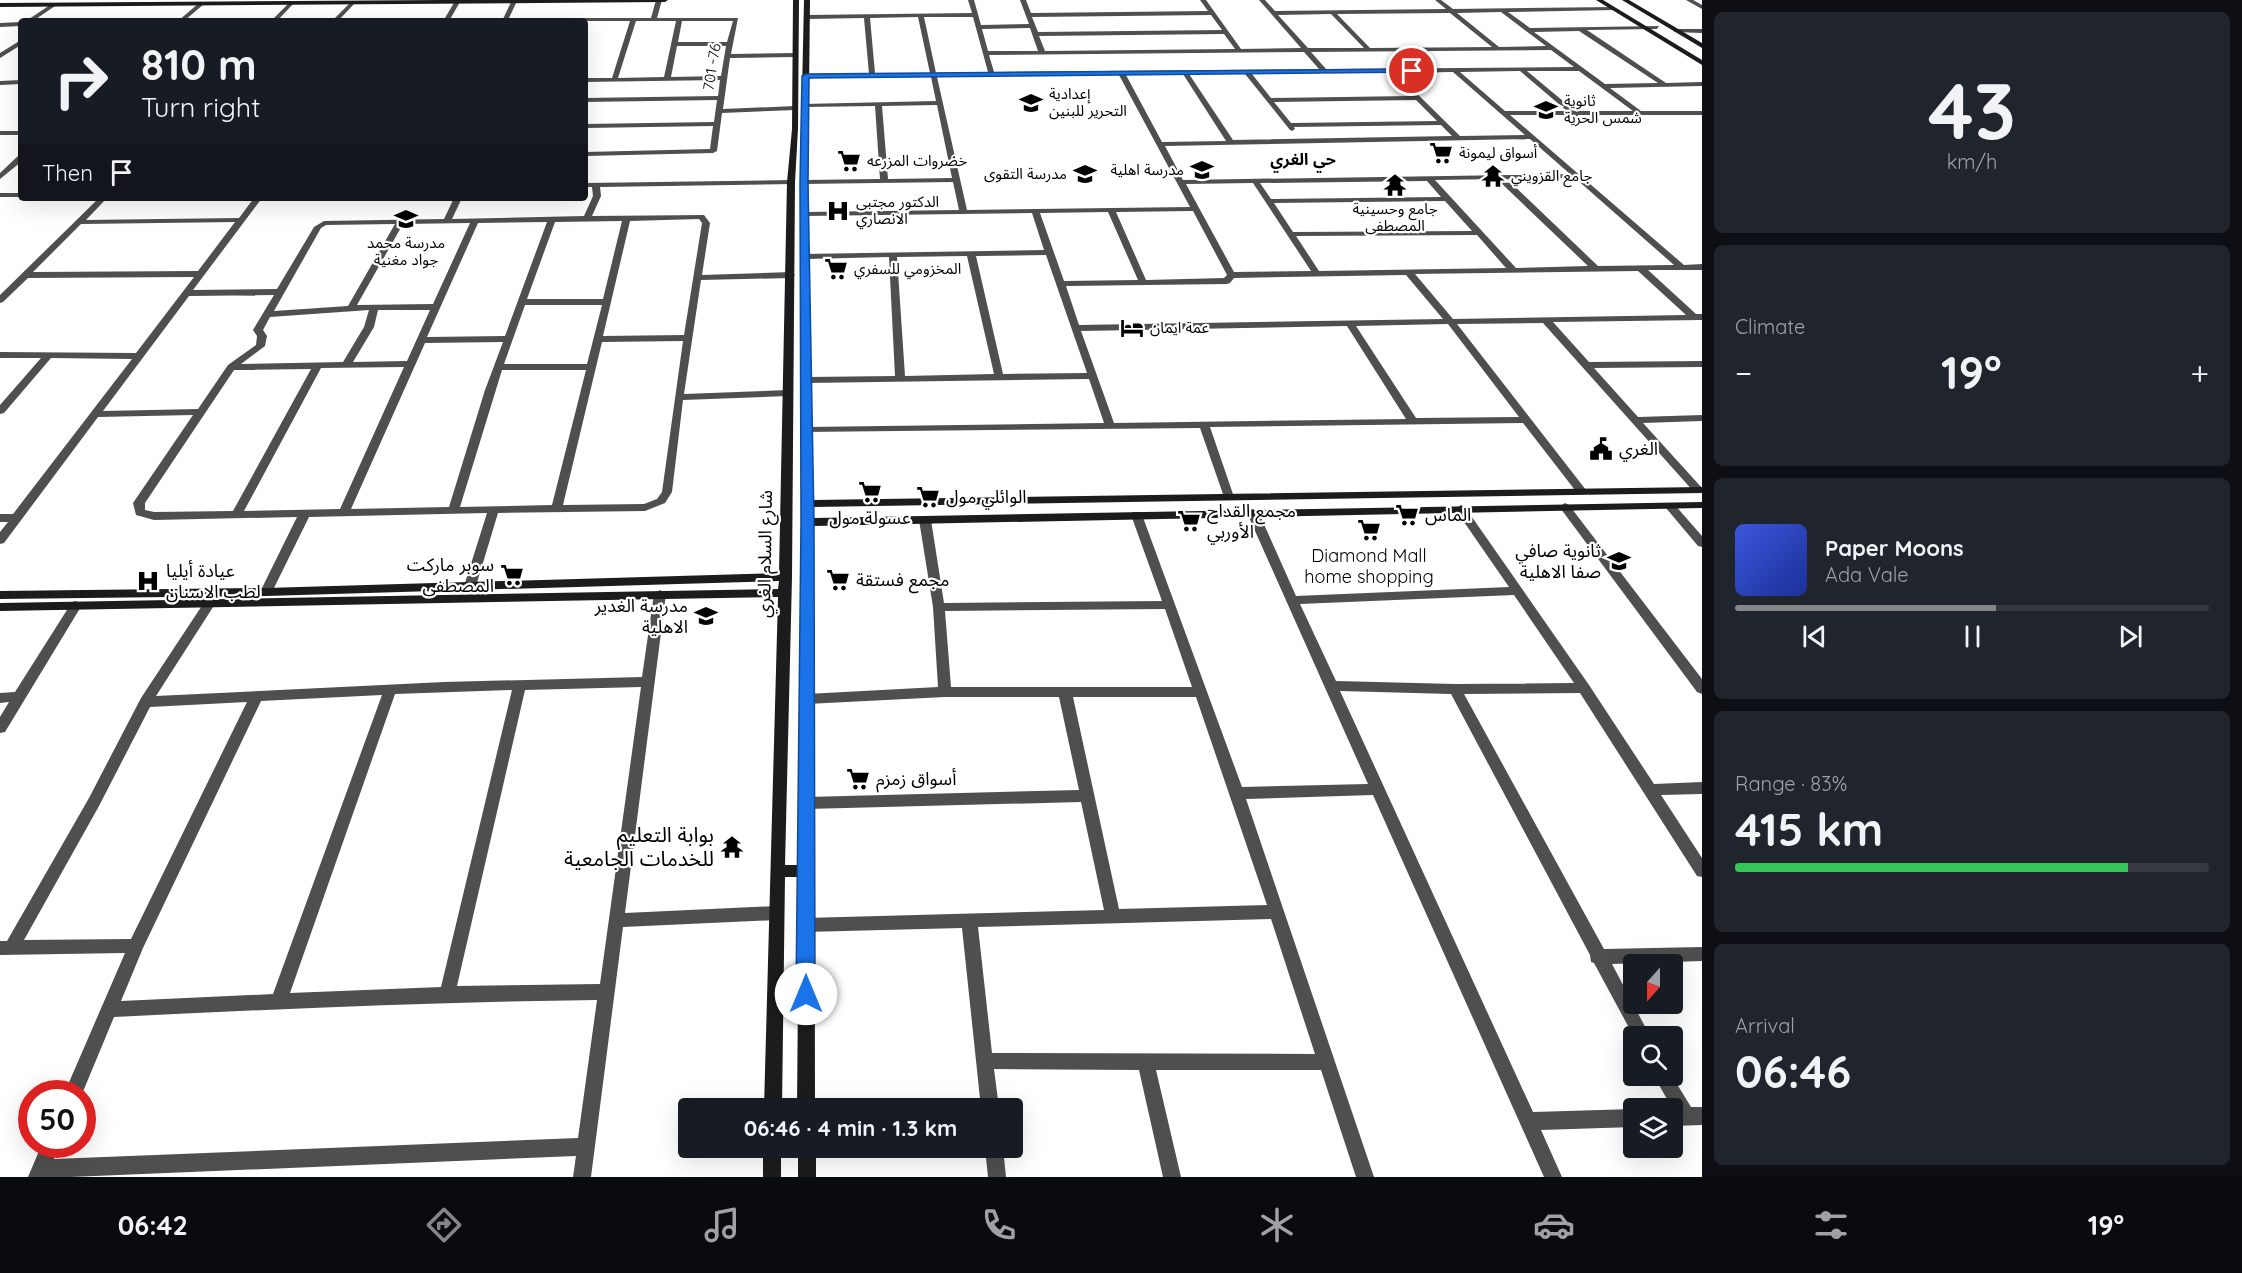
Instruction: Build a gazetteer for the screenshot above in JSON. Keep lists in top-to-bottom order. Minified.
{"streets":{"street":["701 -76","شارع السلام الغري"]},"districts":["حي الغري"],"places":{"school or university":["إعدادية التحرير للبنين","ثانوية شمس الحرية","مدرسة اهلية","مدرسة التقوى","مدرسة محمد جواد مغنية","ثانوية صافي صفا الاهلية","مدرسة الغدير الاهلية"],"supermarket":["أسواق ليمونة","خضروات المزرعه","المخزومي للسفري","عسولة مول","الوائلي مول","الماس","مجمع القداح الأوربي","Diamond Mall home shopping","سوبر ماركت المصطفى","مجمع فستقة","أسواق زمزم"],"temple":["جامع القزويني","جامع وحسينية المصطفى","بوابة التعليم للخدمات الجامعية"],"hospital":["الدكتور مجتبى الانصاري","عيادة أيليا لطب الاسنان"],"hotel":["عمة ايمان"],"public building":["الغري"]},"north":"bottom","page":{"tile":[["43","km/h"],"Climate",["Range · 83%","415 km"],["Arrival","06:46"]],"turn":["810 m","Turn right"],"then":"Then","heat":["−","19°","+"],"song":["Paper Moons","Ada Vale"],"limit":"50","trip":"06:46 · 4 min · 1.3 km","tabs":["06:42","19°"]}}
